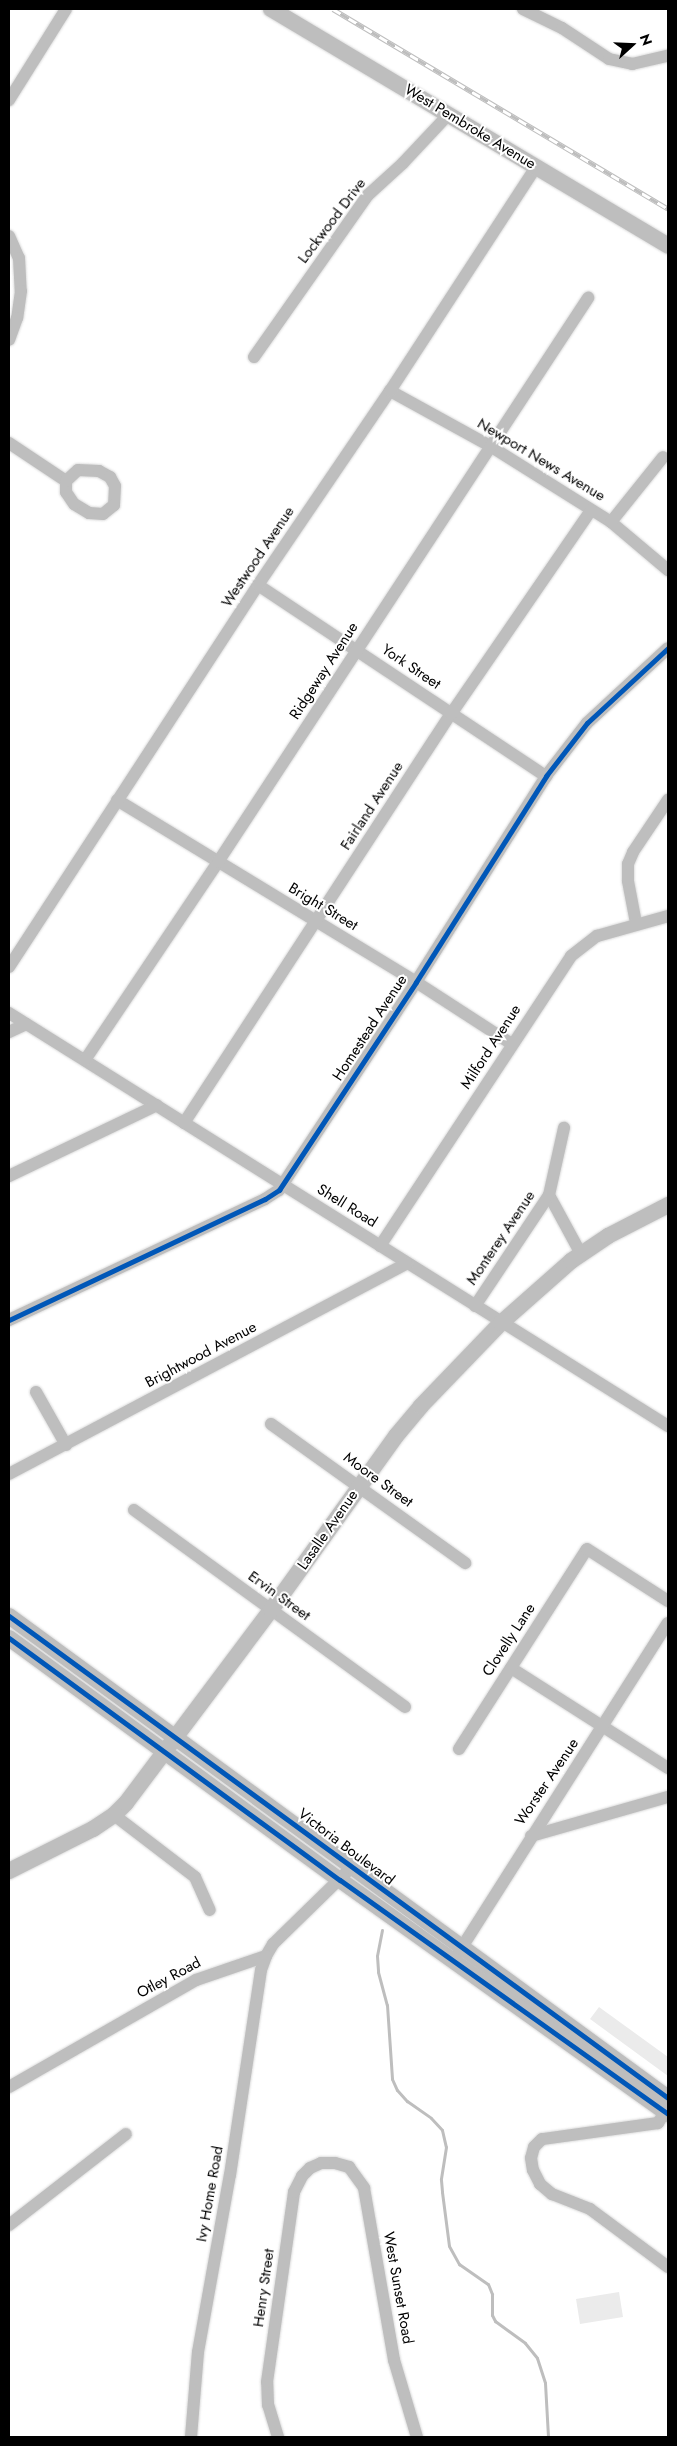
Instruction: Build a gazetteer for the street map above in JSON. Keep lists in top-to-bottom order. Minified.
{"streets":{"main road":["West Pembroke Avenue","Lasalle Avenue","Victoria Boulevard"],"street":["Lockwood Drive","Newport News Avenue","Westwood Avenue","York Street","Ridgeway Avenue","Fairland Avenue","Bright Street","Homestead Avenue","Milford Avenue","Shell Road","Monterey Avenue","Brightwood Avenue","Moore Street","Ervin Street","Clovelly Lane","Worster Avenue","Otley Road","Ivy Home Road","Henry Street","West Sunset Road"]},"crossings":[["West Pembroke Avenue","Lockwood Drive"],["West Pembroke Avenue","Westwood Avenue"],["Newport News Avenue","Westwood Avenue"],["Newport News Avenue","Ridgeway Avenue"],["Newport News Avenue","Fairland Avenue"],["Westwood Avenue","York Street"],["Westwood Avenue","Bright Street"],["York Street","Ridgeway Avenue"],["York Street","Fairland Avenue"],["York Street","Homestead Avenue"],["Ridgeway Avenue","Bright Street"],["Ridgeway Avenue","Shell Road"],["Fairland Avenue","Bright Street"],["Fairland Avenue","Shell Road"],["Bright Street","Homestead Avenue"],["Bright Street","Milford Avenue"],["Homestead Avenue","Shell Road"],["Milford Avenue","Shell Road"],["Shell Road","Monterey Avenue"],["Shell Road","Brightwood Avenue"],["Shell Road","Lasalle Avenue"],["Moore Street","Lasalle Avenue"],["Lasalle Avenue","Ervin Street"],["Lasalle Avenue","Victoria Boulevard"],["Worster Avenue","Victoria Boulevard"],["Otley Road","Ivy Home Road"],["Henry Street","West Sunset Road"]],"north":"right"}
